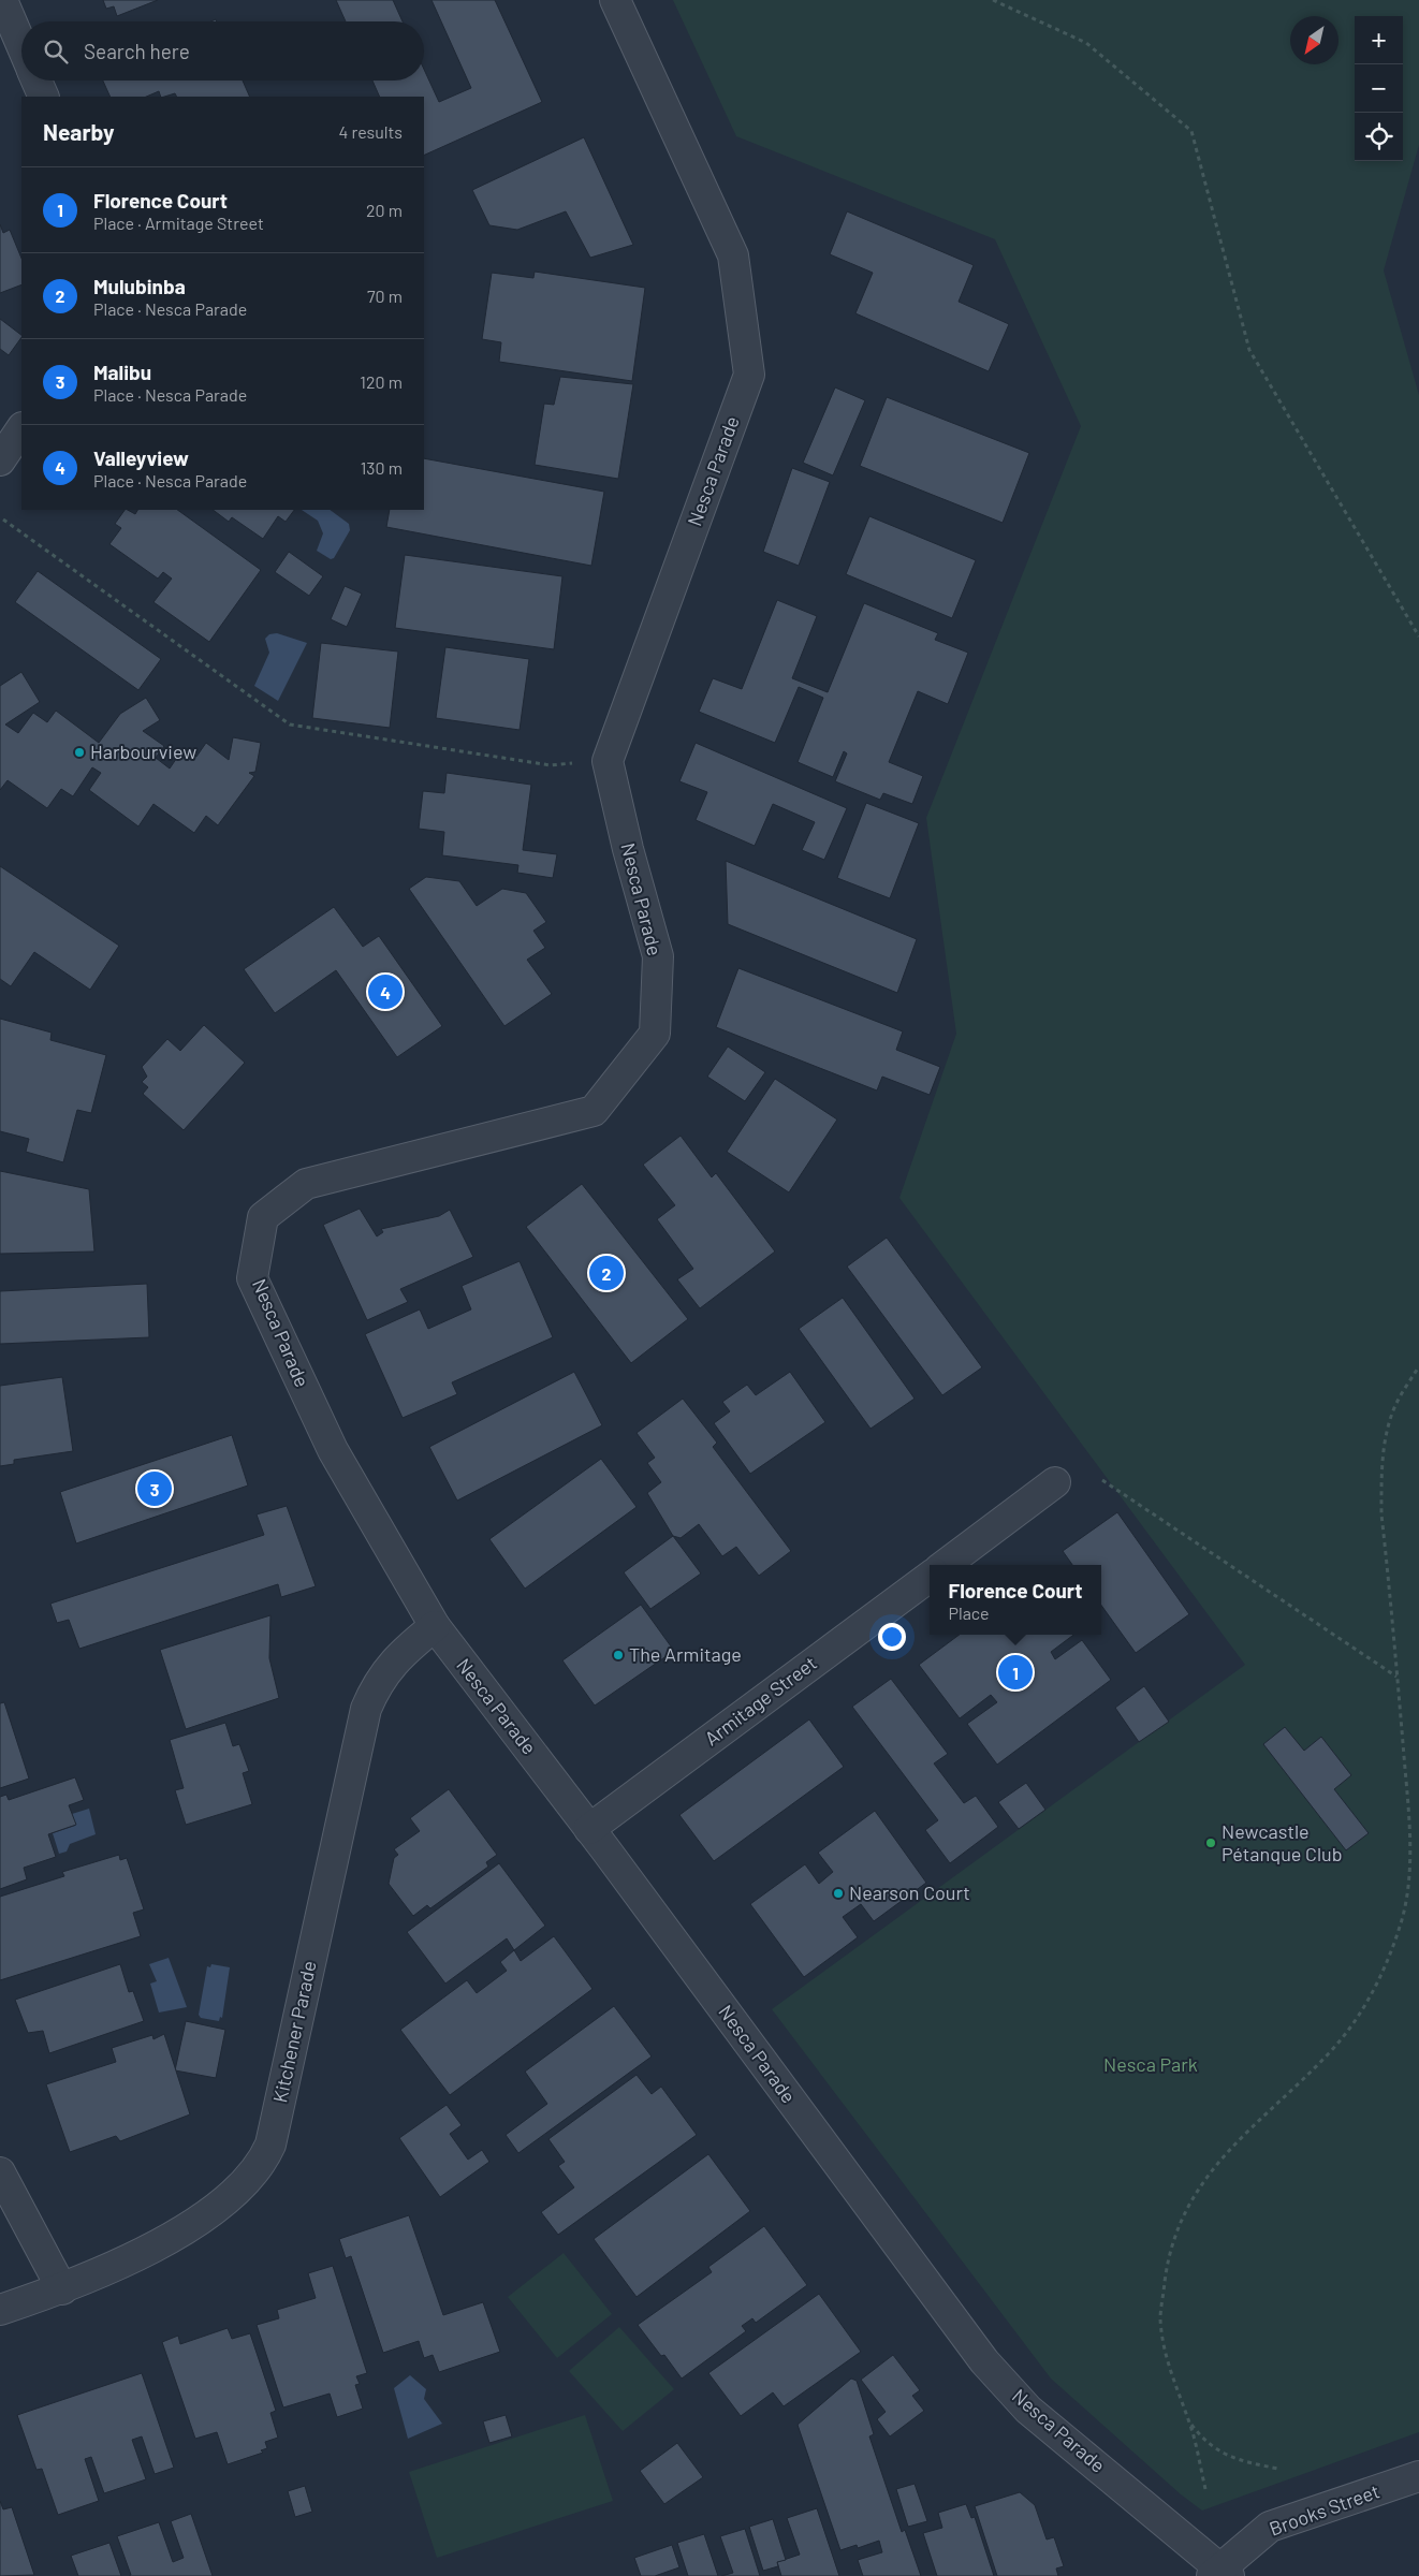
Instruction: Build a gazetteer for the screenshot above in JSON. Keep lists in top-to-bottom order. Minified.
{"streets":{"street":["Nesca Parade","Armitage Street","Kitchener Parade","Brooks Street"]},"crossings":[["Nesca Parade","Armitage Street"],["Nesca Parade","Kitchener Parade"],["Nesca Parade","Brooks Street"]],"parks":["Nesca Park"],"places":["Harbourview","The Armitage","Newcastle Pétanque Club","Nearson Court"],"north":"bottom left","page":{"map_buttons":["+","−"],"search":"Search here","heading":["Nearby","4 results"],"list":[{"mark":"1","name":"Florence Court","note":"Place · Armitage Street","value":"20 m"},{"mark":"2","name":"Mulubinba","note":"Place · Nesca Parade","value":"70 m"},{"mark":"3","name":"Malibu","note":"Place · Nesca Parade","value":"120 m"},{"mark":"4","name":"Valleyview","note":"Place · Nesca Parade","value":"130 m"}],"pins":["4","2","3","1"],"popup":["Florence Court","Place"]}}
